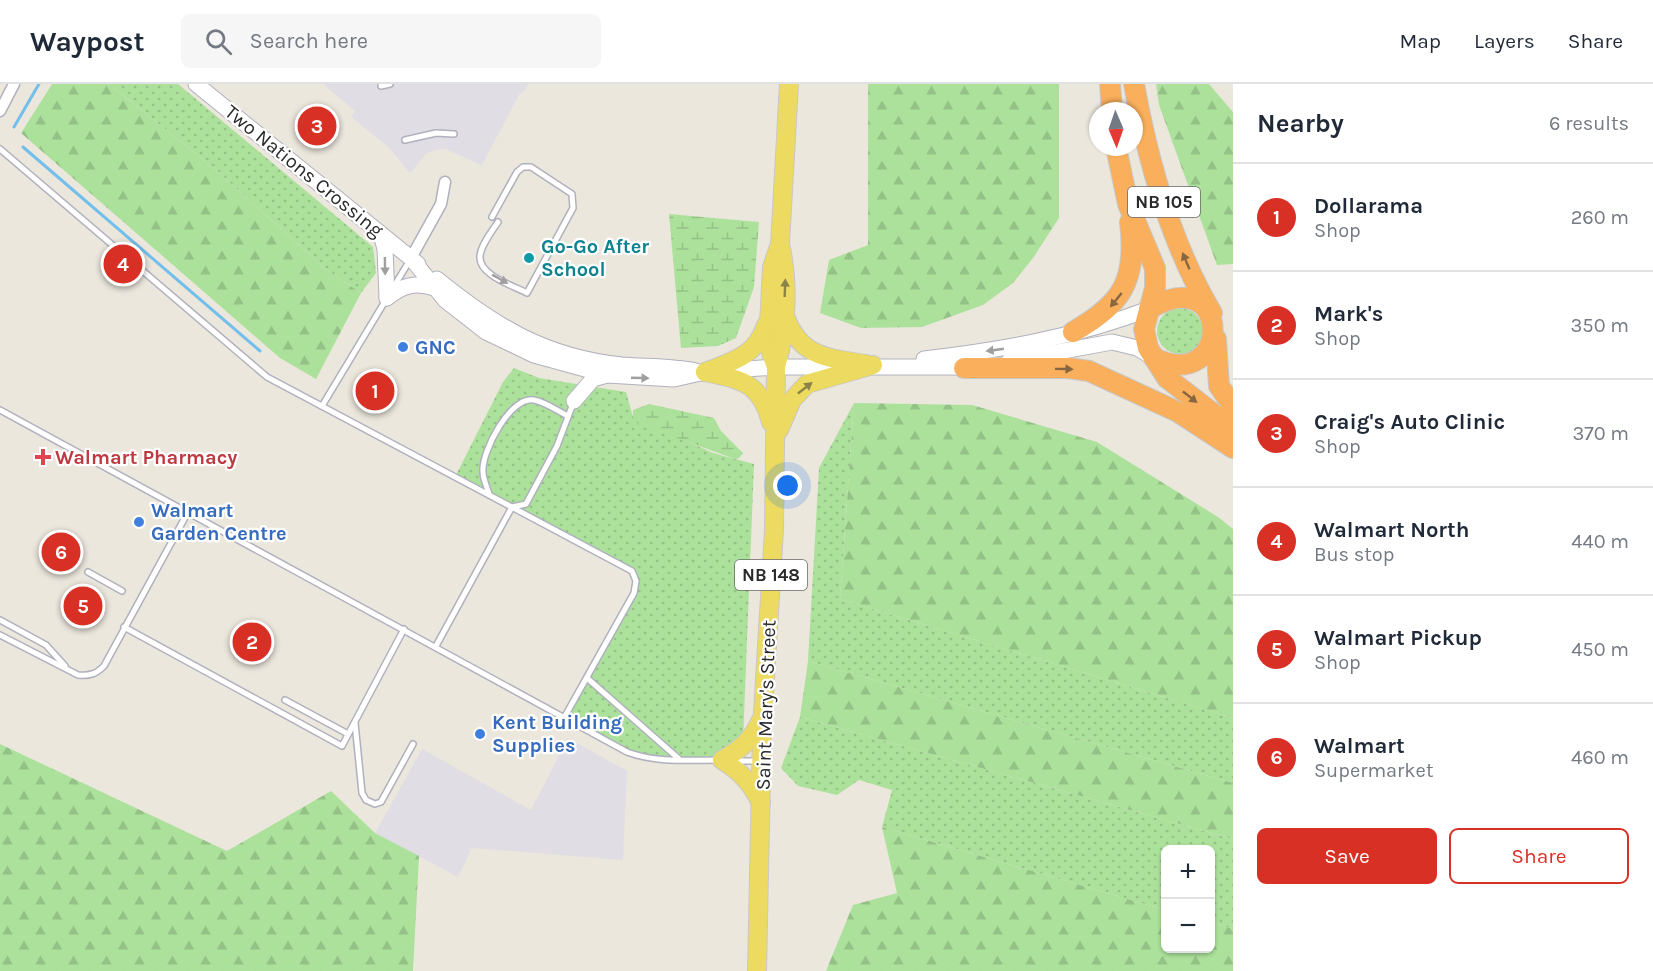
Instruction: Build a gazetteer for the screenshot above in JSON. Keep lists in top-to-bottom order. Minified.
{"streets":{"highway":["NB 105"],"main road":["Two Nations Crossing","NB 148","Saint Mary's Street"]},"crossings":[["Two Nations Crossing","NB 105"],["Two Nations Crossing","Saint Mary's Street"]],"places":{"other":["Go-Go After School","GNC","Walmart Garden Centre","Kent Building Supplies"],"health":["Walmart Pharmacy"]},"north":"bottom","page":{"header":"Waypost","search":"Search here","nav":["Map","Layers","Share"],"heading":["Nearby","6 results"],"pins":["3","4","1","6","5","2"],"list":[{"mark":"1","name":"Dollarama","note":"Shop","value":"260 m"},{"mark":"2","name":"Mark's","note":"Shop","value":"350 m"},{"mark":"3","name":"Craig's Auto Clinic","note":"Shop","value":"370 m"},{"mark":"4","name":"Walmart North","note":"Bus stop","value":"440 m"},{"mark":"5","name":"Walmart Pickup","note":"Shop","value":"450 m"},{"mark":"6","name":"Walmart","note":"Supermarket","value":"460 m"}],"buttons":["Save","Share"],"map_buttons":["+","−"]}}
